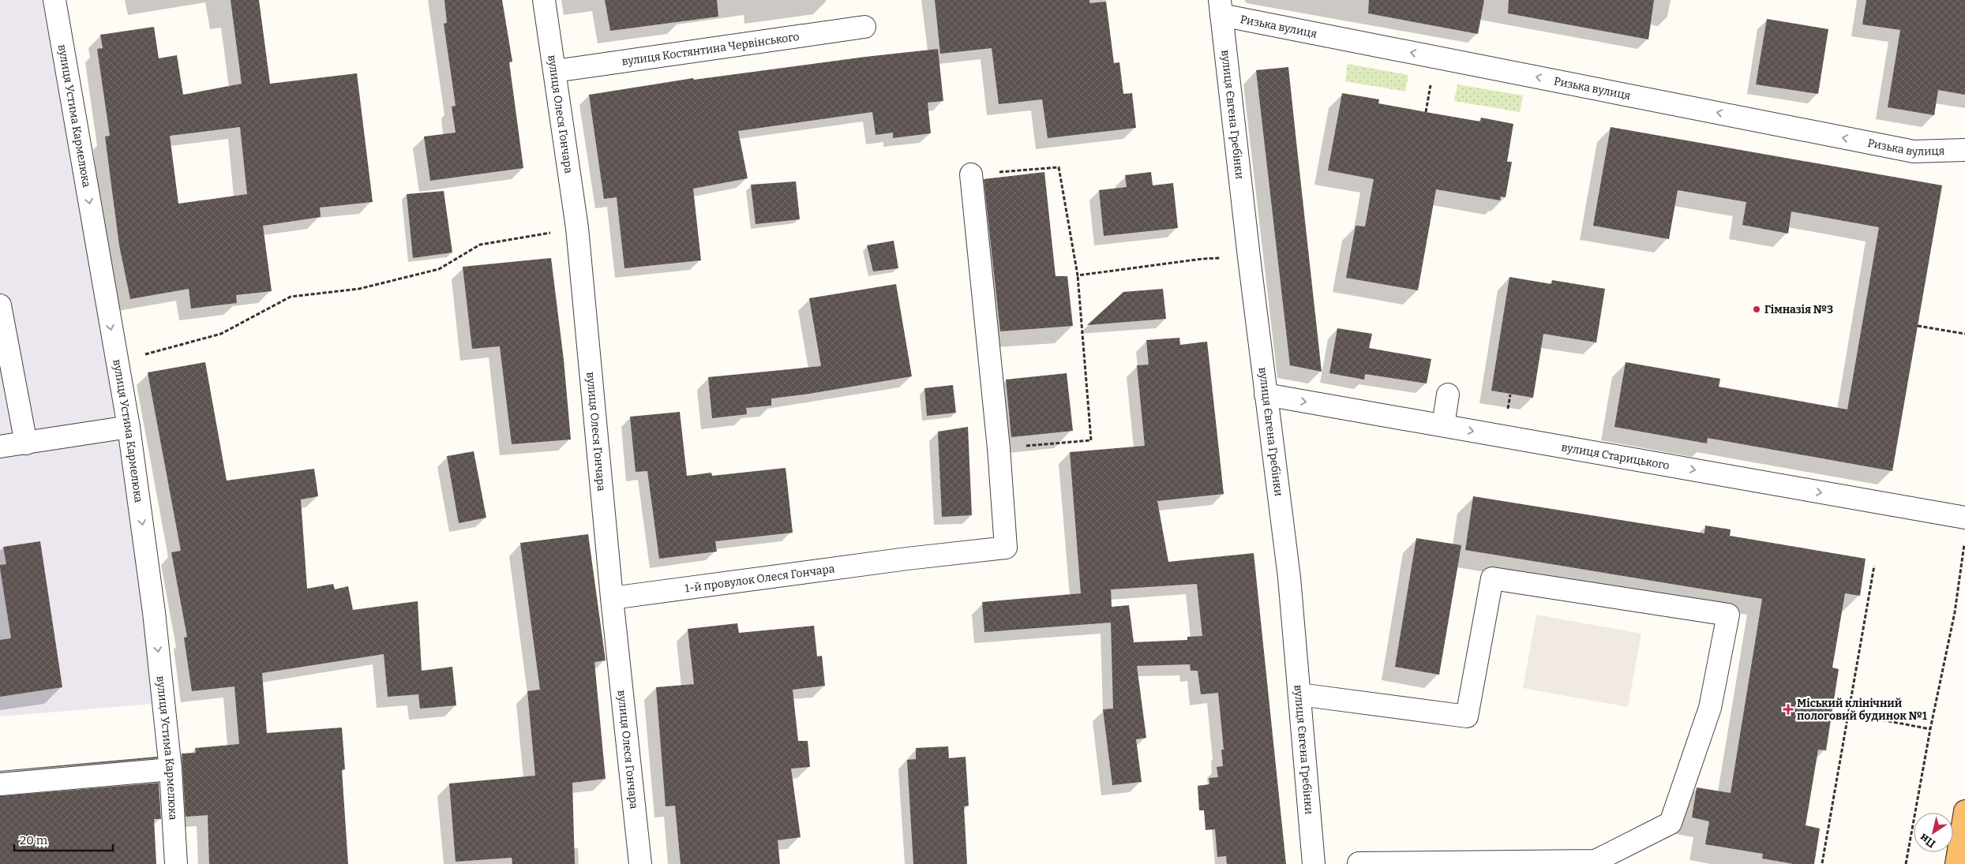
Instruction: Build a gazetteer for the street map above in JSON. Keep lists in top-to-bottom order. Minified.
{"streets":{"street":["Ризька вулиця","вулиця Костянтина Червінського","вулиця Олеся Гончара","вулиця Євгена Гребінки","вулиця Устима Кармелюка","вулиця Старицького","1-й провулок Олеся Гончара"]},"crossings":[["Ризька вулиця","вулиця Євгена Гребінки"],["вулиця Костянтина Червінського","вулиця Олеся Гончара"],["вулиця Олеся Гончара","1-й провулок Олеся Гончара"],["вулиця Євгена Гребінки","вулиця Старицького"]],"one_way":["Ризька вулиця","вулиця Устима Кармелюка","вулиця Старицького"],"places":{"other":["Гімназія №3"],"health":["Міський клінічний пологовий будинок №1"]},"scale_bar":"20 m","north":"bottom left"}
